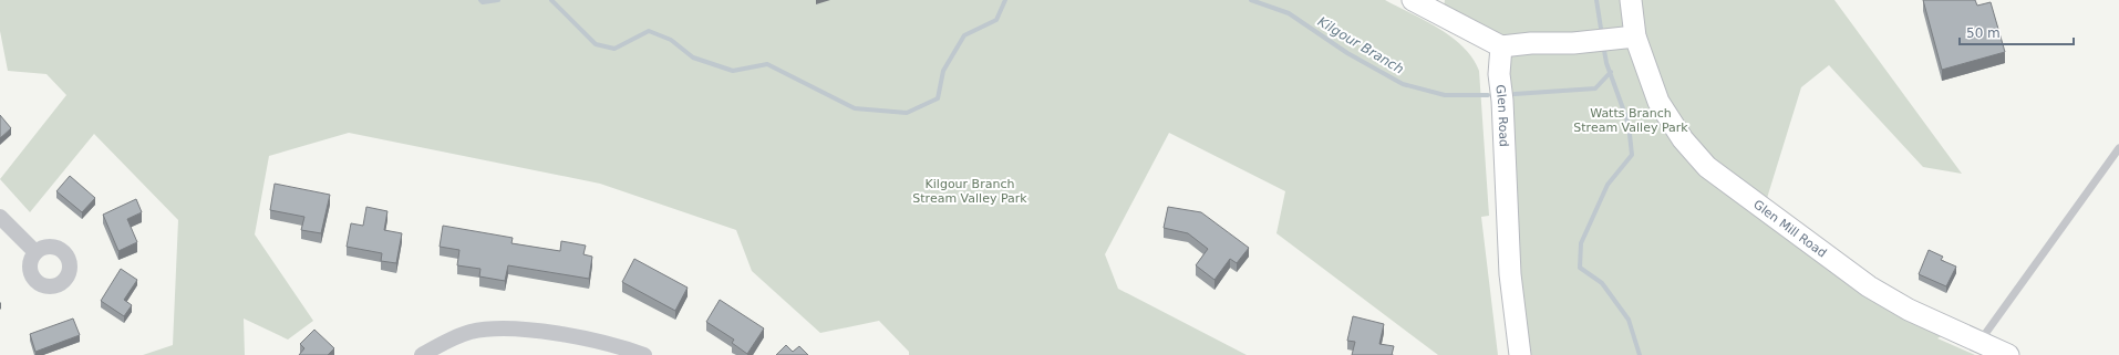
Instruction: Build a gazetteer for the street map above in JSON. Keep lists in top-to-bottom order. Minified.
{"streets":{"main road":["Glen Road","Glen Mill Road"]},"water":["Kilgour Branch"],"parks":["Watts Branch Stream Valley Park","Kilgour Branch Stream Valley Park"],"scale_bar":"50 m"}
